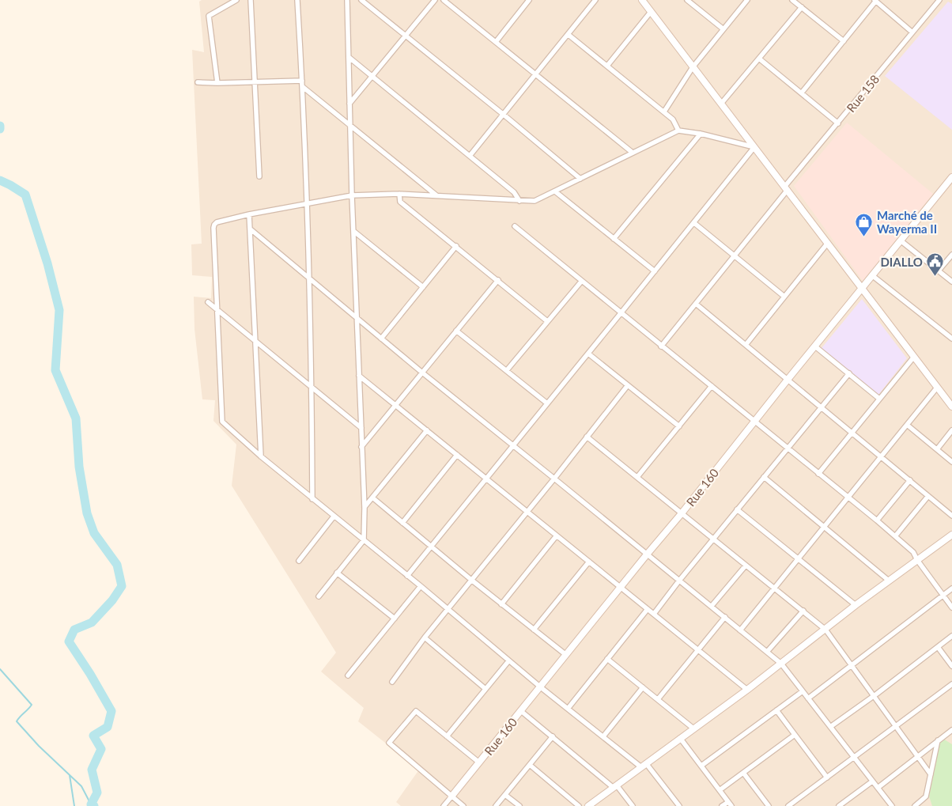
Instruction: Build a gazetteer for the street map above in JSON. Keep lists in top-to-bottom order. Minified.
{"streets":{"street":["Rue 158","Rue 160"]},"places":{"shop":["Marché de Wayerma II"],"public building":["DIALLO"]}}
